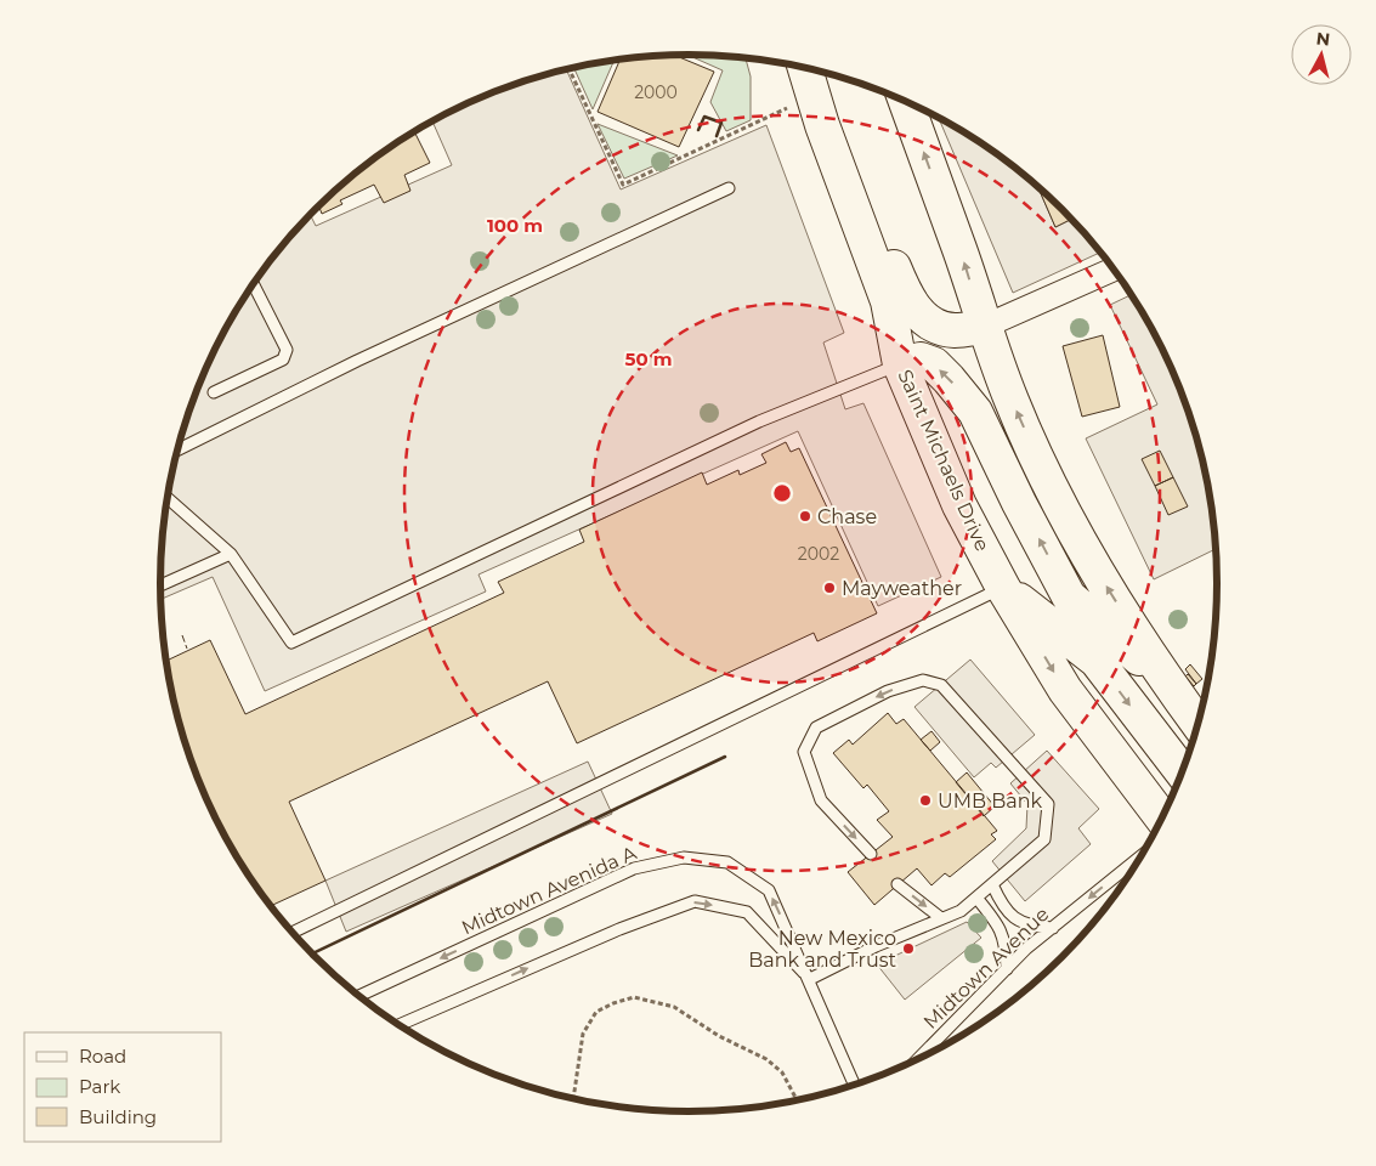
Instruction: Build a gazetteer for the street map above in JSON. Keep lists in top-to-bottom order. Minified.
{"streets":{"main road":["Saint Michaels Drive"],"lane":["Midtown Avenida A","Midtown Avenue"]},"one_way":["Midtown Avenue"],"places":["Chase","Mayweather","UMB Bank","New Mexico Bank and Trust"],"house_numbers":["2000","2002"],"legend":["Road","Park","Building"],"north":"top","rings":["100 m","50 m"]}
